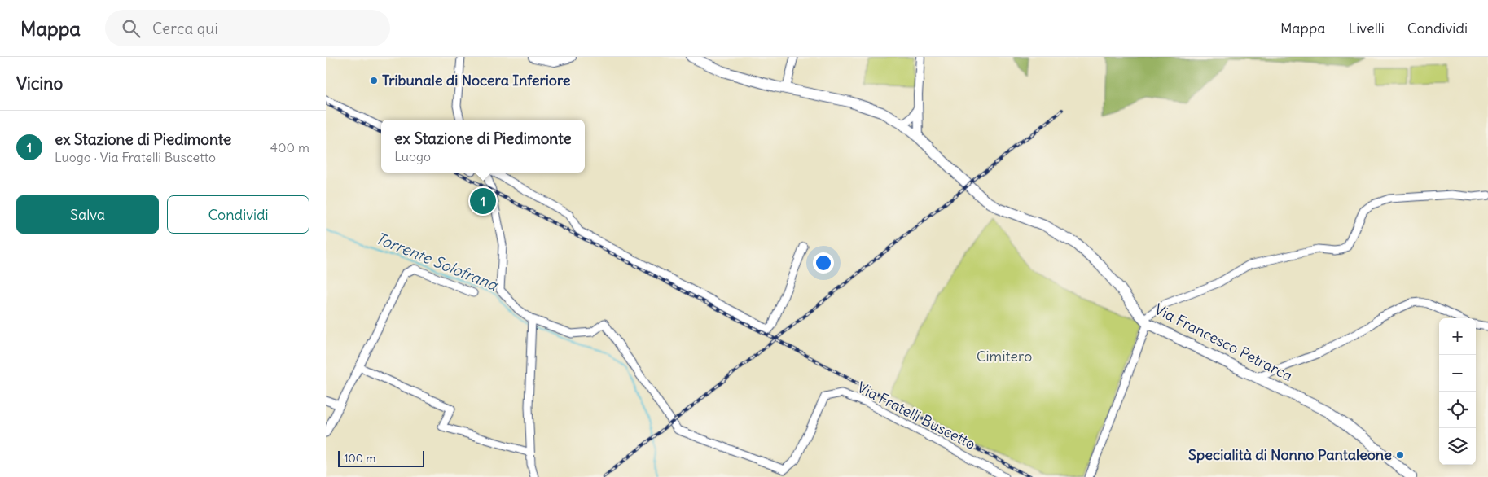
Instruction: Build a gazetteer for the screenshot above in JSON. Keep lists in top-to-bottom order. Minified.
{"streets":{"main road":["Via Francesco Petrarca"],"street":["Via Fratelli Buscetto"]},"water":["Torrente Solofrana"],"parks":["Cimitero"],"places":["Tribunale di Nocera Inferiore","Specialità di Nonno Pantaleone"],"scale_bar":"100 m","page":{"header":"Mappa","search":"Cerca qui","nav":["Mappa","Livelli","Condividi"],"heading":"Vicino","list":[{"mark":"1","name":"ex Stazione di Piedimonte","note":"Luogo · Via Fratelli Buscetto","value":"400 m"}],"popup":["ex Stazione di Piedimonte","Luogo"],"buttons":["Salva","Condividi"],"pins":"1","map_buttons":["+","−"],"scale":"100 m"}}
